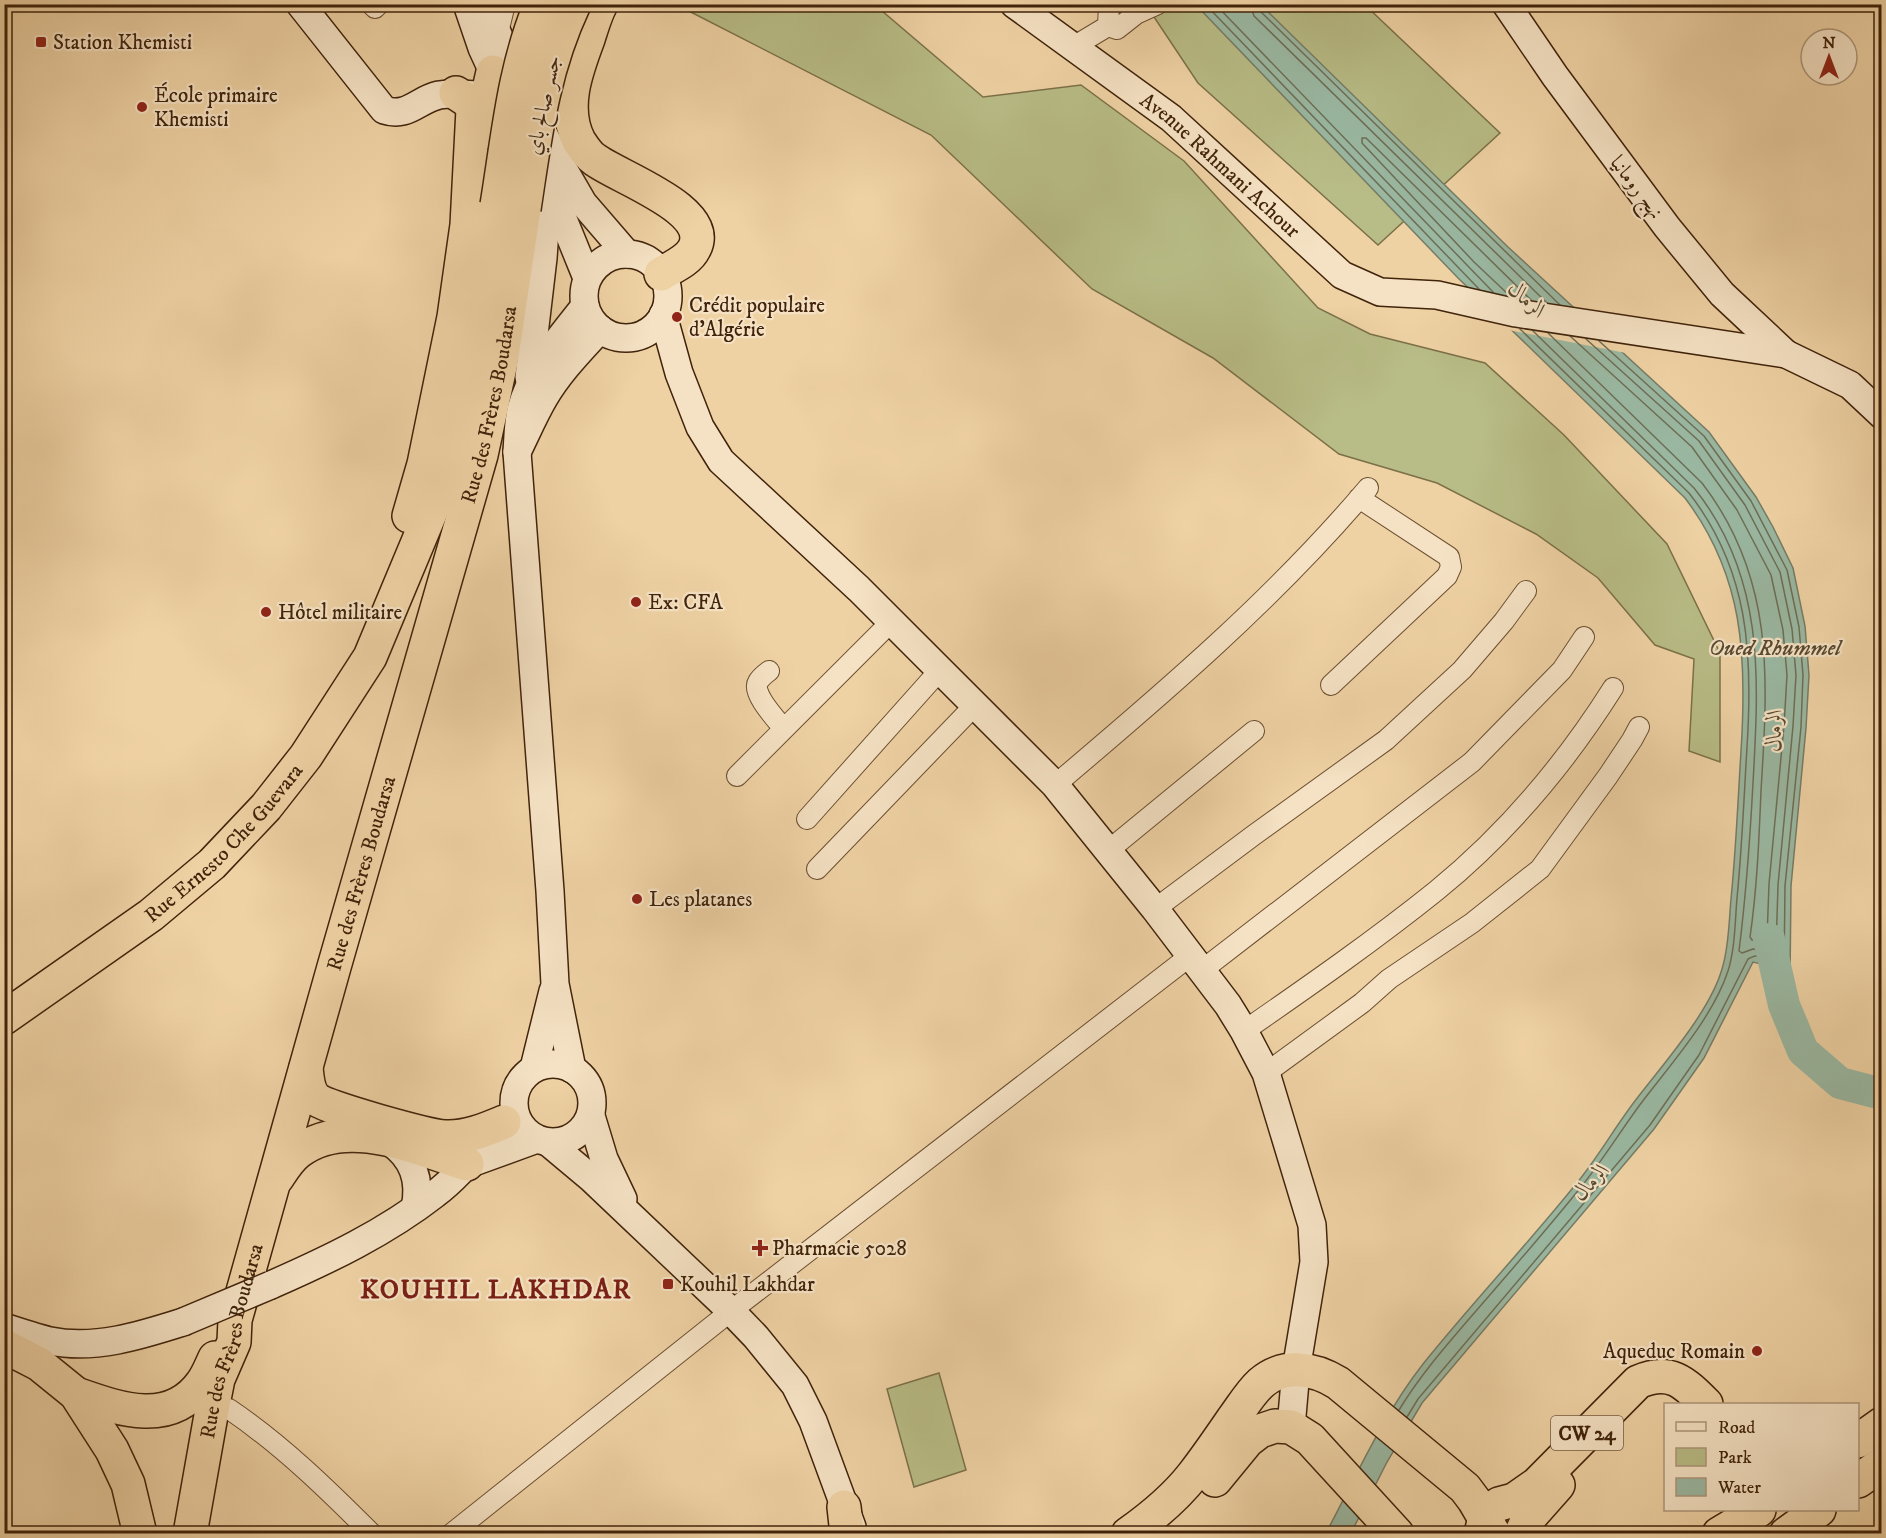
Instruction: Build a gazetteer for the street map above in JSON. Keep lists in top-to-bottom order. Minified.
{"streets":{"highway":["جسر صالح باي","Rue des Frères Boudarsa","Rue Ernesto Che Guevara","CW 24"],"main road":["Avenue Rahmani Achour","نهج رومانيا"]},"crossings":[["جسر صالح باي","Rue des Frères Boudarsa"],["Avenue Rahmani Achour","نهج رومانيا"]],"districts":["KOUHIL LAKHDAR"],"water":["الرمال","Oued Rhummel"],"places":{"transit":["Station Khemisti","Kouhil Lakhdar"],"other":["École primaire Khemisti","Crédit populaire d'Algérie","Ex: CFA","Hôtel militaire","Les platanes","Aqueduc Romain"],"health":["Pharmacie 5028"]},"legend":["Road","Park","Water"],"north":"top"}
